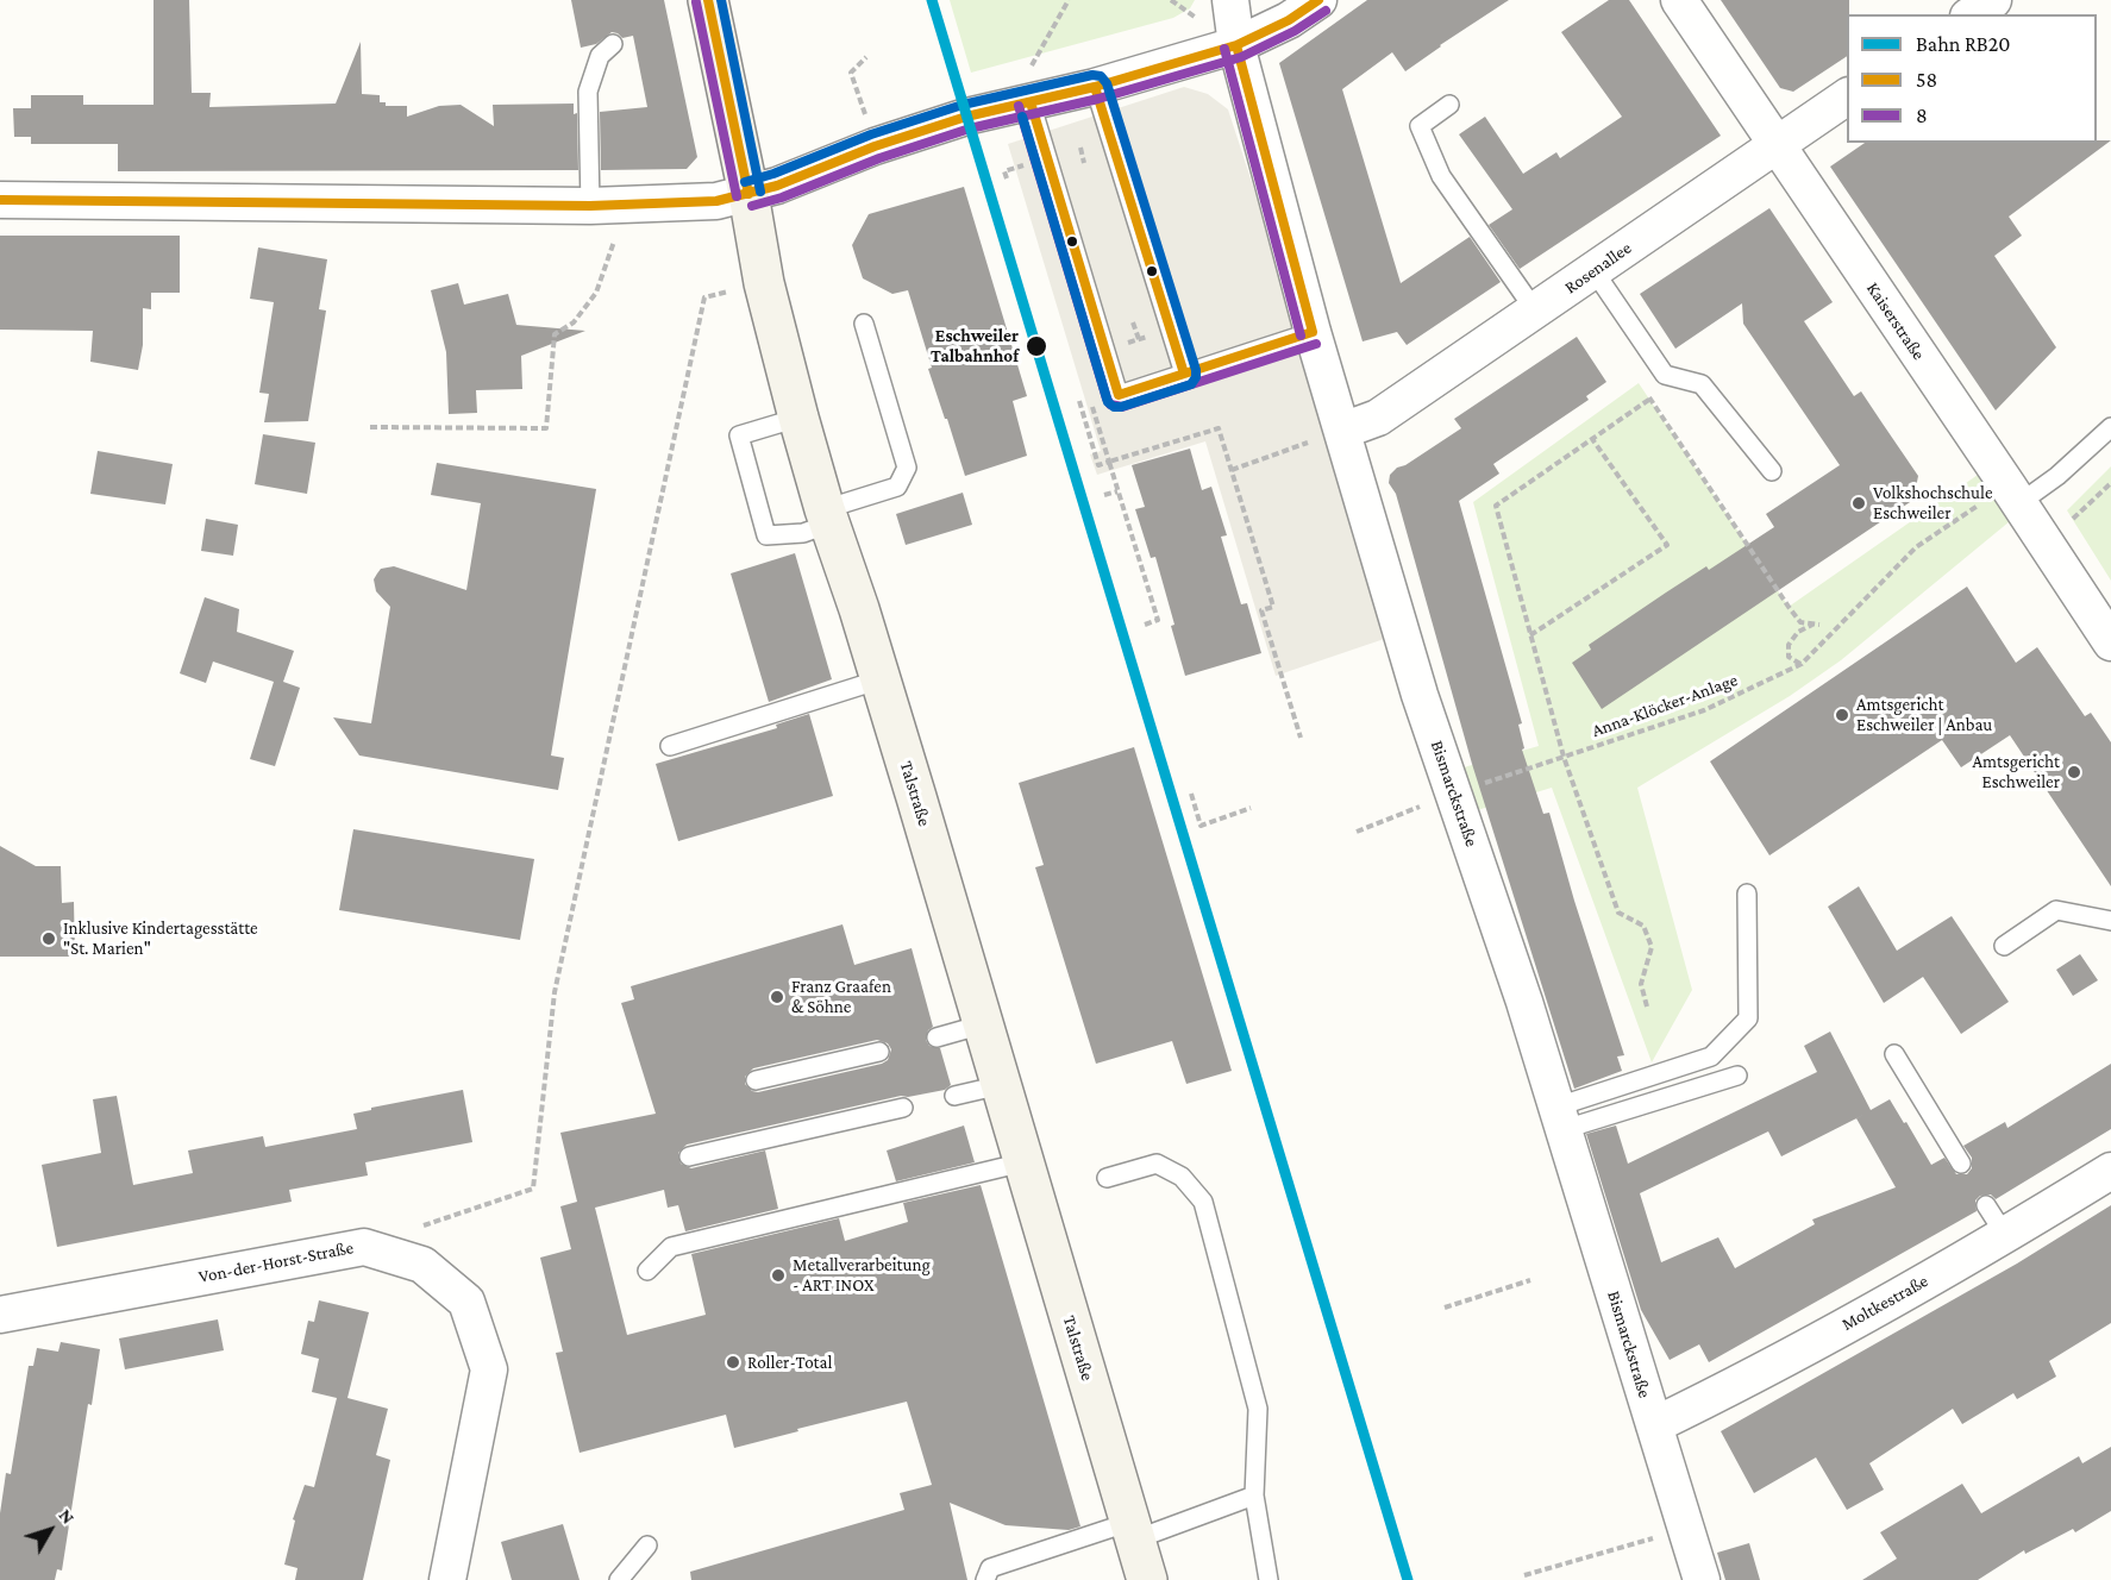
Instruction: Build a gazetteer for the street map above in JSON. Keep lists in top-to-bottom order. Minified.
{"streets":{"main road":["Talstraße"],"street":["Rosenallee","Kaiserstraße","Bismarckstraße","Von-der-Horst-Straße","Moltkestraße"],"path":["Anna-Klöcker-Anlage"]},"crossings":[["Rosenallee","Kaiserstraße"],["Rosenallee","Bismarckstraße"],["Kaiserstraße","Anna-Klöcker-Anlage"],["Anna-Klöcker-Anlage","Bismarckstraße"],["Bismarckstraße","Moltkestraße"]],"places":["Eschweiler Talbahnhof","Volkshochschule Eschweiler","Amtsgericht Eschweiler | Anbau","Amtsgericht Eschweiler","Inklusive Kindertagesstätte \"St. Marien\"","Franz Graafen & Söhne","Metallverarbeitung - ART INOX","Roller-Total"],"lines":["rail line RB20","transit line 58","transit line 8"],"legend":["Bahn RB20","58","8"],"north":"top right"}
